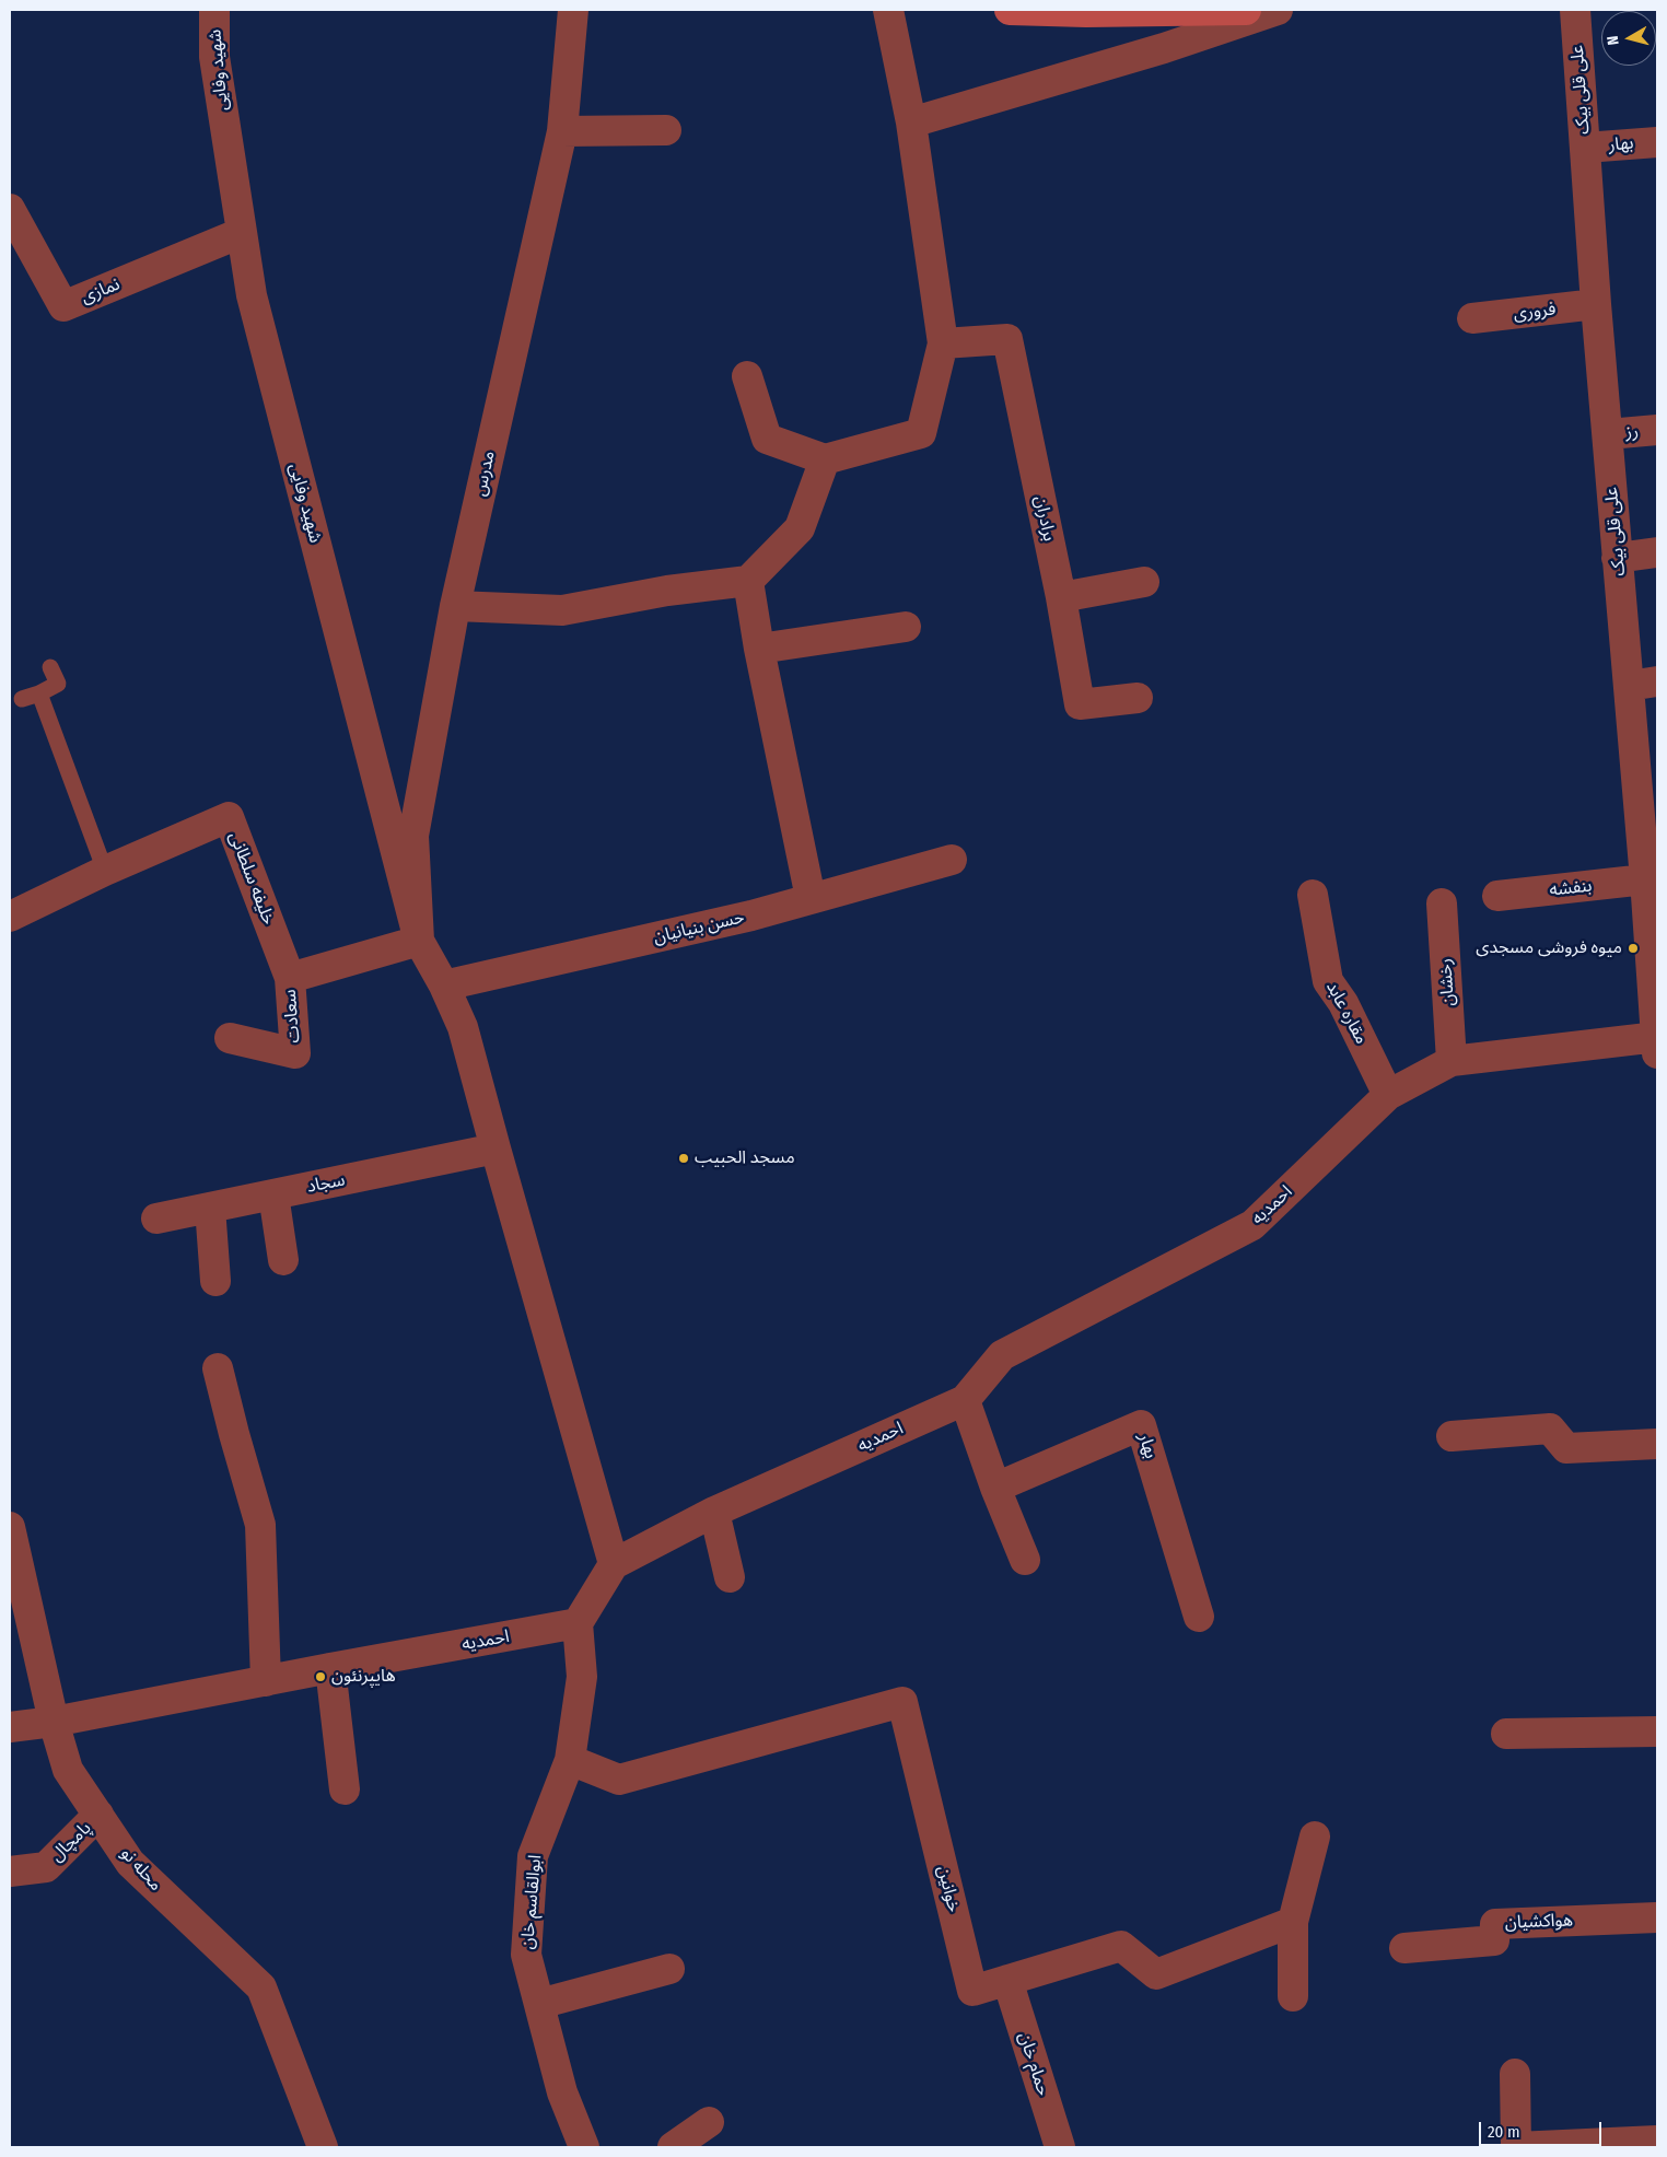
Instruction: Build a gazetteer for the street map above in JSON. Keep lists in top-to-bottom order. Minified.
{"streets":{"street":["شهید وفایی","علی قلی بیک","بهار","نمازی","فروری","رز","مدرس","برادران","خلیفه سلطانی","بنفشه","حسن بنیانیان","رخشان","مقاره عابد","سعادت","سجاد","احمدیه","پامچال","محله نو","خوانین","ابوالقاسم خان","هواکشیان","حمام خان"]},"crossings":[["شهید وفایی","نمازی"],["شهید وفایی","مدرس"],["شهید وفایی","حسن بنیانیان"],["علی قلی بیک","بهار"],["علی قلی بیک","فروری"],["علی قلی بیک","رز"],["علی قلی بیک","بنفشه"],["علی قلی بیک","احمدیه"],["خلیفه سلطانی","سعادت"],["رخشان","احمدیه"],["مقاره عابد","احمدیه"],["احمدیه","محله نو"],["احمدیه","ابوالقاسم خان"],["پامچال","محله نو"],["خوانین","ابوالقاسم خان"],["خوانین","حمام خان"]],"places":["میوه فروشی مسجدی","مسجد الحبیب","هایپرنئون"],"scale_bar":"20 m","north":"left"}
